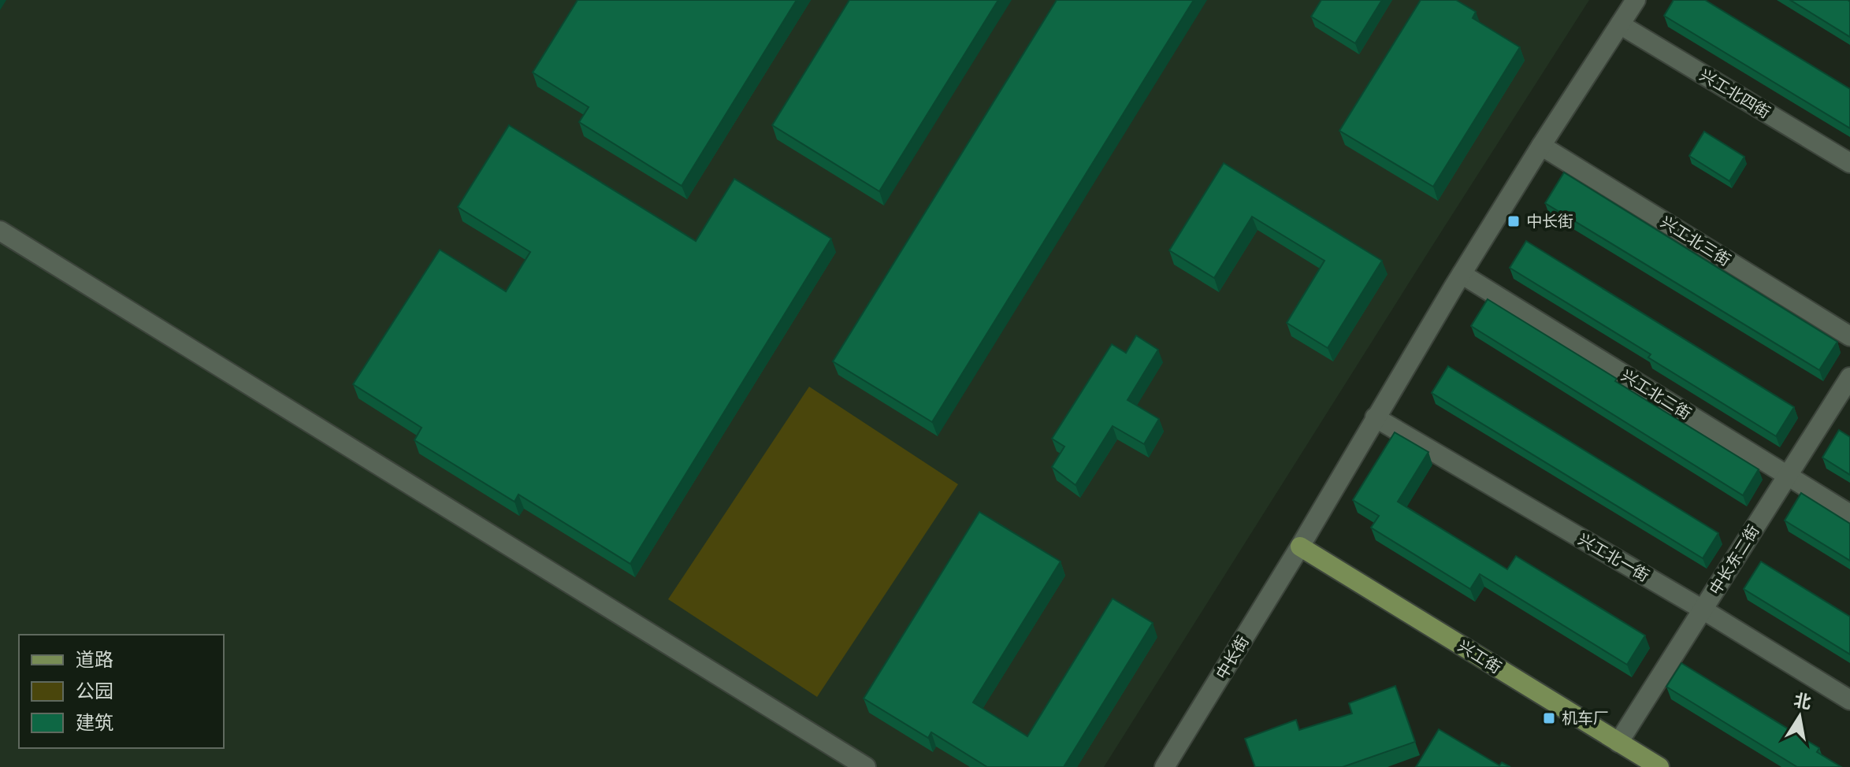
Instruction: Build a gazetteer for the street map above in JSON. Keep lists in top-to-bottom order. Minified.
{"streets":{"main road":["兴工街"],"street":["兴工北四街","兴工北三街","兴工北二街","兴工北一街","中长东二街","中长街"]},"crossings":[["兴工北四街","中长街"],["兴工北三街","中长街"],["兴工北二街","中长东二街"],["兴工北二街","中长街"],["兴工北一街","中长东二街"],["兴工北一街","中长街"],["中长东二街","兴工街"],["兴工街","中长街"]],"places":{"transit":["中长街","机车厂"]},"legend":["道路","公园","建筑"],"north":"top"}
